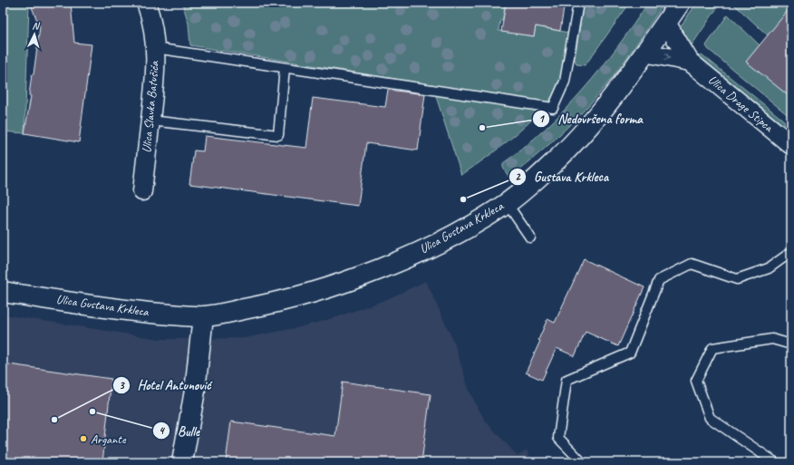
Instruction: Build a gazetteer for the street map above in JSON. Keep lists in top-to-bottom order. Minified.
{"streets":{"street":["Ulica Drage Stipca","Ulica Slavka Batušića","Ulica Gustava Krkleca"]},"crossings":[["Ulica Drage Stipca","Ulica Gustava Krkleca"]],"places":["Nedovršena forma","Gustava Krkleca","Bulle","Hotel Antunović","Argante"],"north":"top"}
